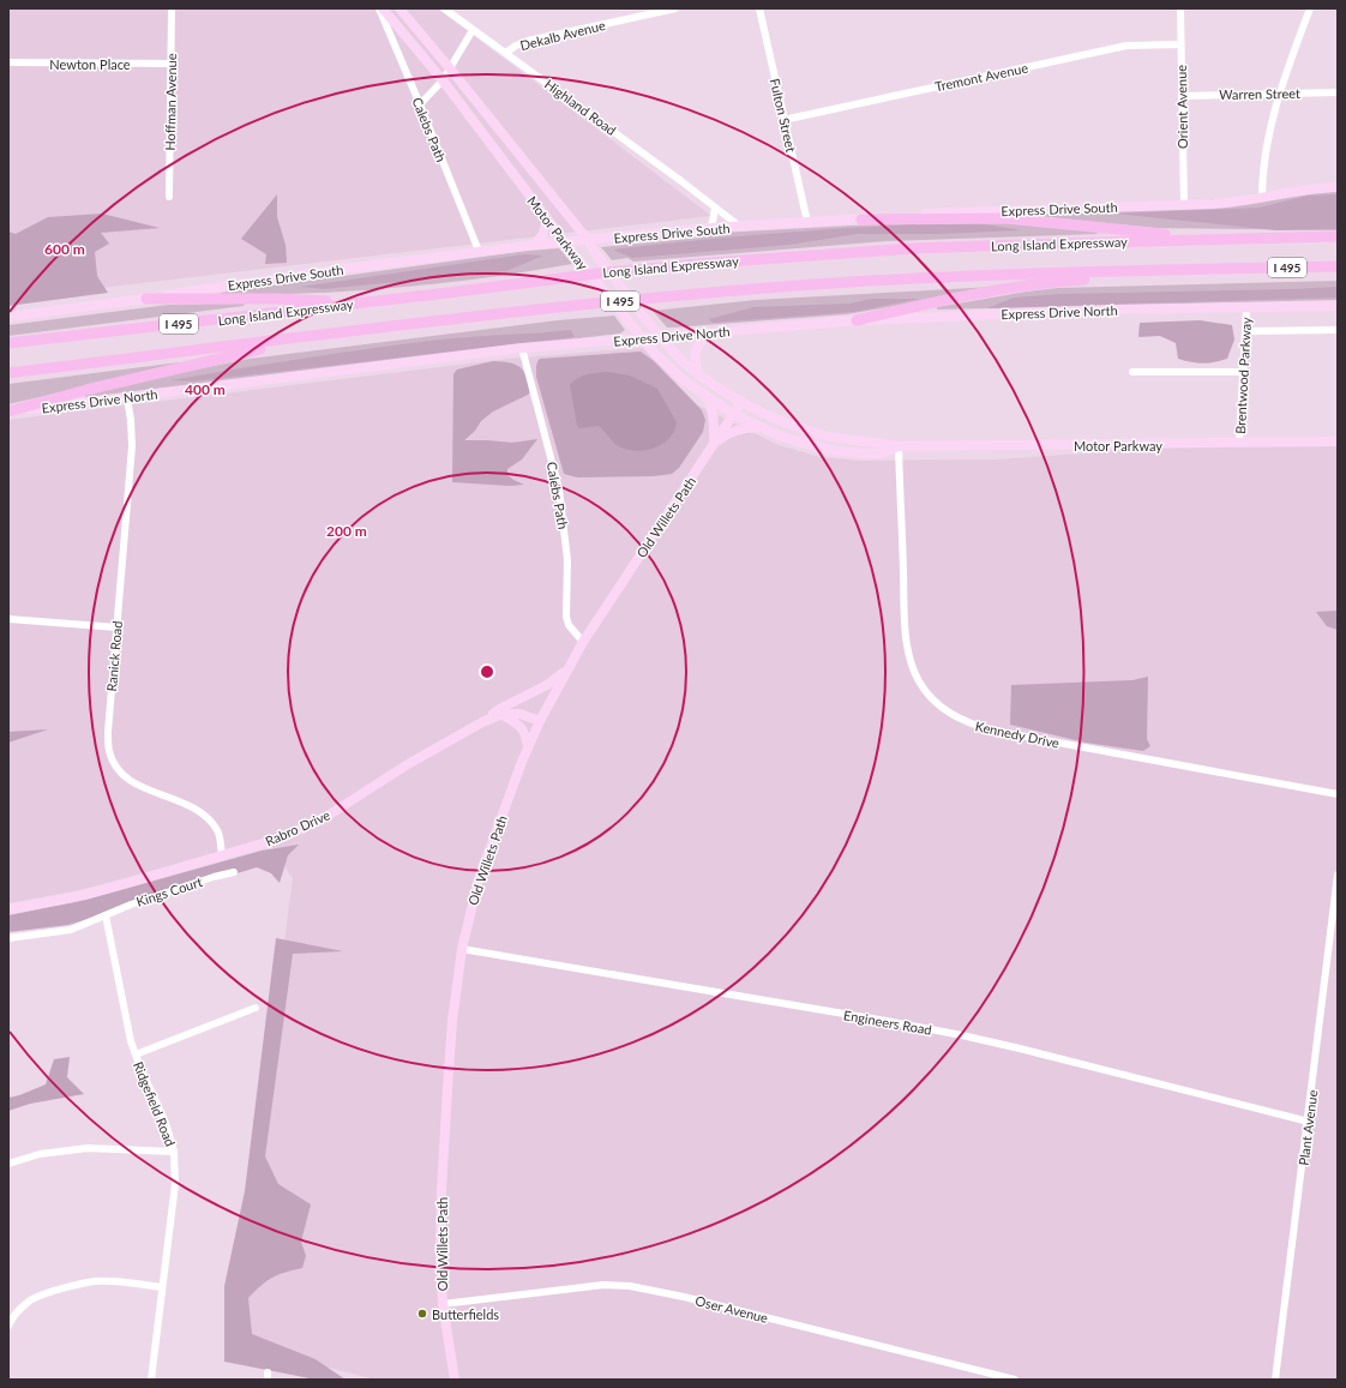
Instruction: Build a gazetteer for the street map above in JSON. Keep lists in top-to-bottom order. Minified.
{"streets":{"highway":["Long Island Expressway","I 495"],"main road":["Express Drive South","Motor Parkway","Express Drive North","Old Willets Path","Rabro Drive"],"street":["Dekalb Avenue","Newton Place","Tremont Avenue","Warren Street","Hoffman Avenue","Highland Road","Orient Avenue","Fulton Street","Calebs Path","Brentwood Parkway","Ranick Road","Kennedy Drive","Kings Court","Engineers Road","Ridgefield Road","Plant Avenue","Oser Avenue"]},"crossings":[["Dekalb Avenue","Highland Road"],["Newton Place","Hoffman Avenue"],["Tremont Avenue","Orient Avenue"],["Tremont Avenue","Fulton Street"],["Warren Street","Orient Avenue"],["Highland Road","Express Drive South"],["Orient Avenue","Express Drive South"],["Fulton Street","Express Drive South"],["Calebs Path","Express Drive South"],["Calebs Path","Express Drive North"],["Calebs Path","Old Willets Path"],["Express Drive South","Motor Parkway"],["Motor Parkway","Express Drive North"],["Motor Parkway","Brentwood Parkway"],["Motor Parkway","Old Willets Path"],["Motor Parkway","Kennedy Drive"],["Express Drive North","Brentwood Parkway"],["Express Drive North","Ranick Road"],["Old Willets Path","Rabro Drive"],["Old Willets Path","Engineers Road"],["Old Willets Path","Oser Avenue"],["Ranick Road","Rabro Drive"],["Kings Court","Ridgefield Road"],["Engineers Road","Plant Avenue"]],"places":["Butterfields"],"rings":["600 m","400 m","200 m"]}
